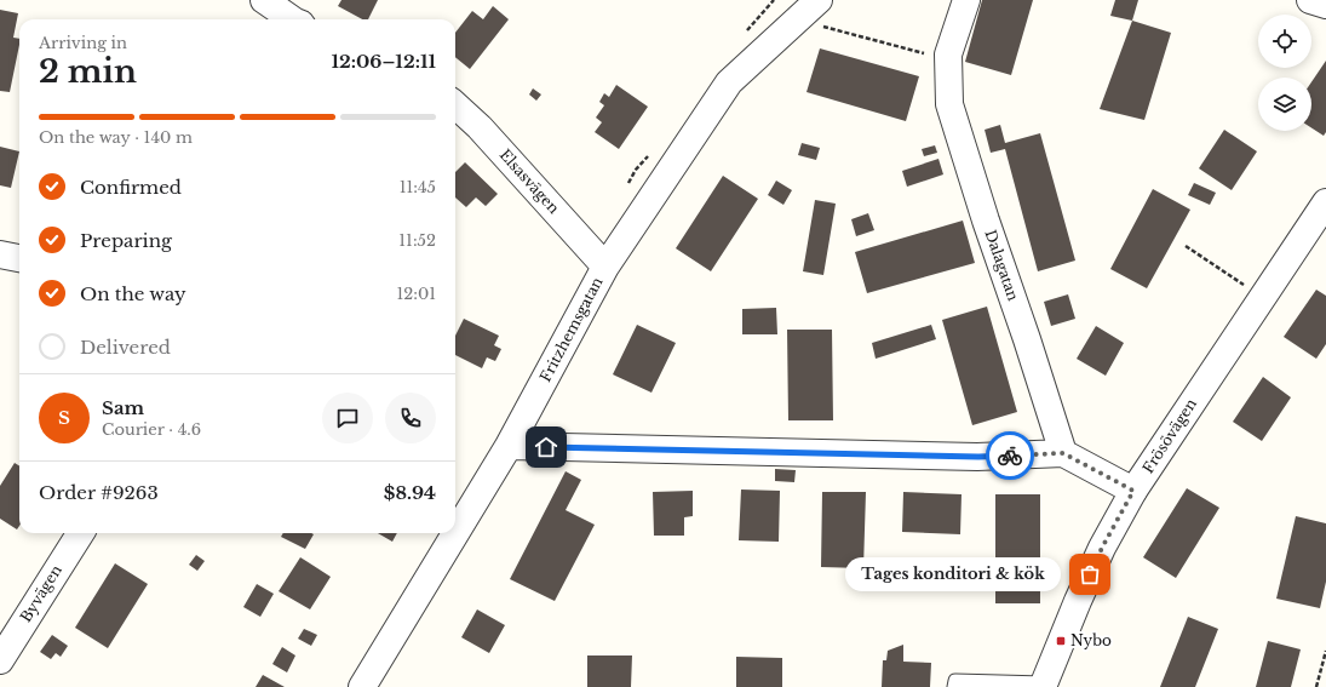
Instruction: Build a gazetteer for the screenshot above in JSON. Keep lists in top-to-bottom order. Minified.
{"streets":{"street":["Elsasvägen","Dalagatan","Fritzhemsgatan","Frösövägen","Byvägen"]},"crossings":[["Elsasvägen","Fritzhemsgatan"]],"places":{"other":["Tages konditori & kök"],"transit":["Nybo"]},"page":{"heading":["2 min","Arriving in","12:06–12:11"],"panel":["Sam","Courier · 4.6","Order #9263","$8.94"],"bar":"On the way · 140 m","list":[["Confirmed","11:45"],["Preparing","11:52"],["On the way","12:01"],"Delivered"],"round":"S","bubble":"Tages konditori & kök"}}
